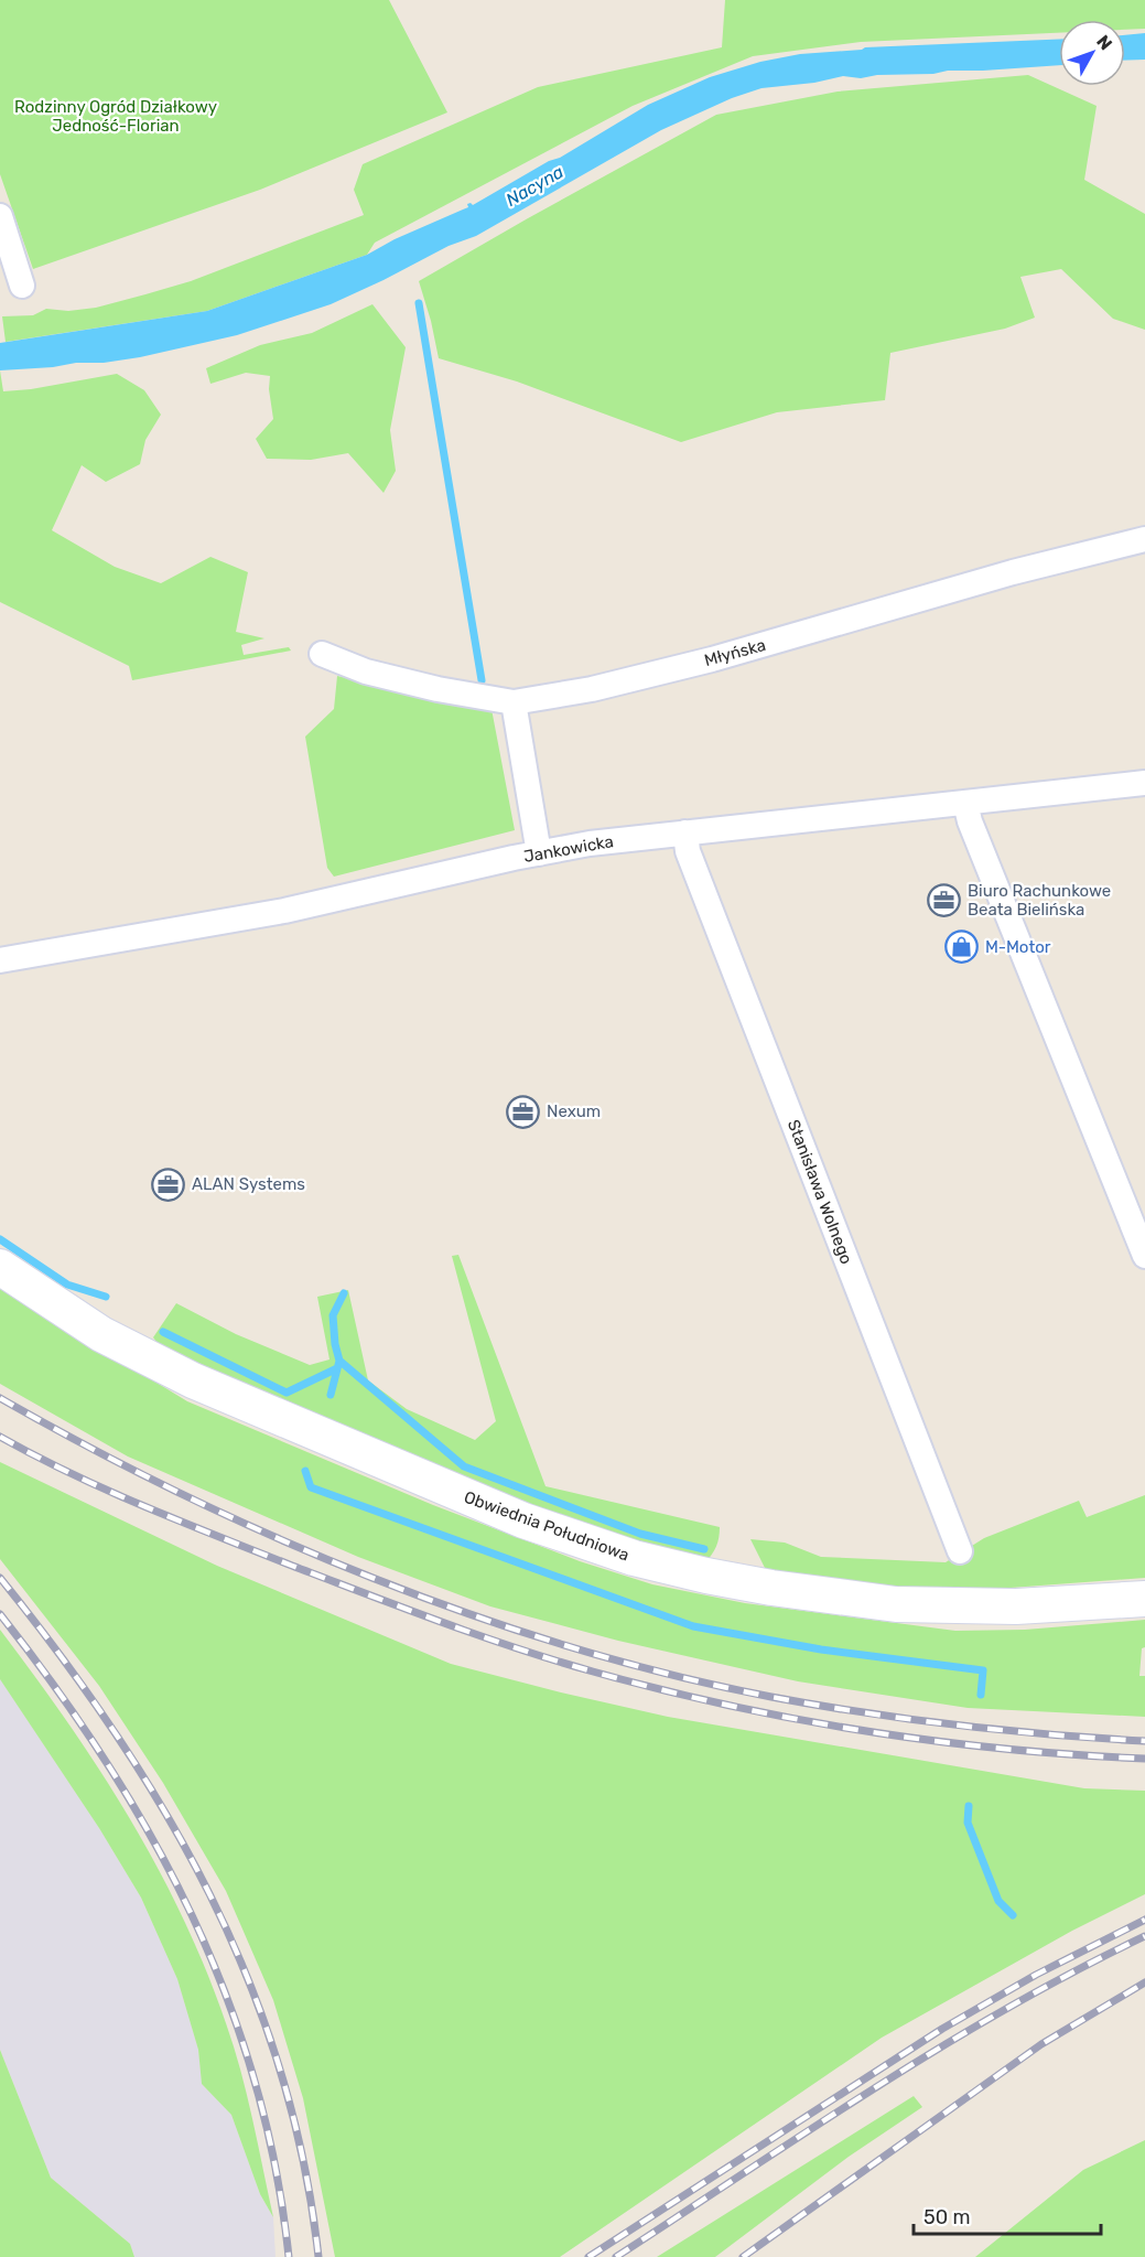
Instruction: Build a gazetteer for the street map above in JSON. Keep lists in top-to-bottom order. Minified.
{"streets":{"main road":["Obwiednia Południowa"],"street":["Młyńska","Jankowicka","Stanisława Wolnego"]},"crossings":[["Jankowicka","Stanisława Wolnego"]],"water":["Nacyna"],"parks":["Rodzinny Ogród Działkowy Jedność-Florian"],"places":{"office":["Biuro Rachunkowe Beata Bielińska","Nexum","ALAN Systems"],"shop":["M-Motor"]},"scale_bar":"50 m","north":"top right"}
